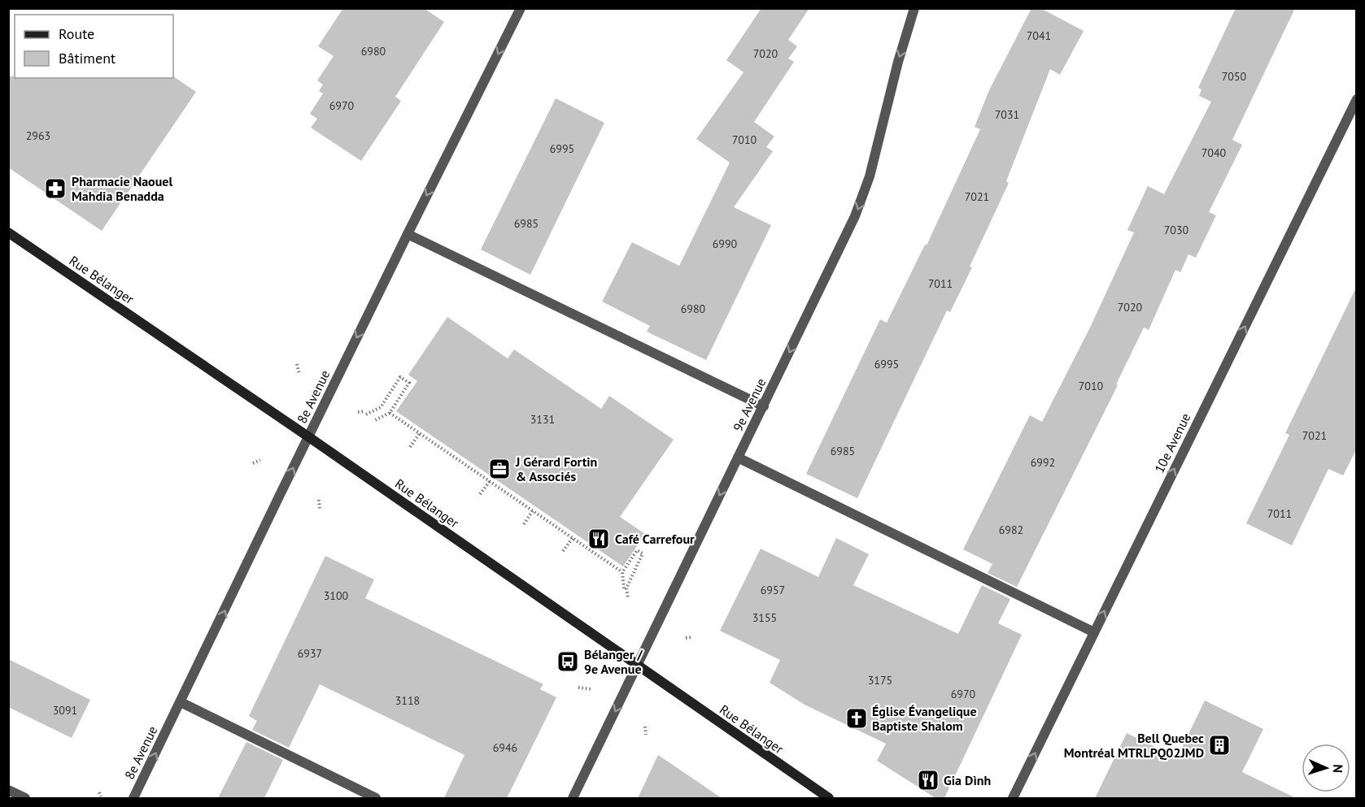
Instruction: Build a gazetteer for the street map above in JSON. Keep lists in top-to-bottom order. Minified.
{"streets":{"street":["Rue Bélanger","8e Avenue","9e Avenue","10e Avenue"]},"crossings":[["Rue Bélanger","8e Avenue"],["Rue Bélanger","9e Avenue"]],"one_way":["9e Avenue","10e Avenue"],"places":{"pharmacy":["Pharmacie Naouel Mahdia Benadda"],"office":["J Gérard Fortin & Associés"],"restaurant":["Café Carrefour","Gia Dình"],"bus stop":["Bélanger / 9e Avenue"],"church":["Église Évangelique Baptiste Shalom"],"building":["Bell Quebec Montréal MTRLPQ02JMD"]},"house_numbers":["7041","6980","7020","7050","6970","7031","2963","7010","6995","7040","7021","6985","7030","6990","7011","7020","6980","6995","7010","3131","7021","6985","6992","7011","6982","6957","3100","3155","6937","3175","6970","3118","3091","6946"],"legend":["Route","Bâtiment"],"north":"right"}
